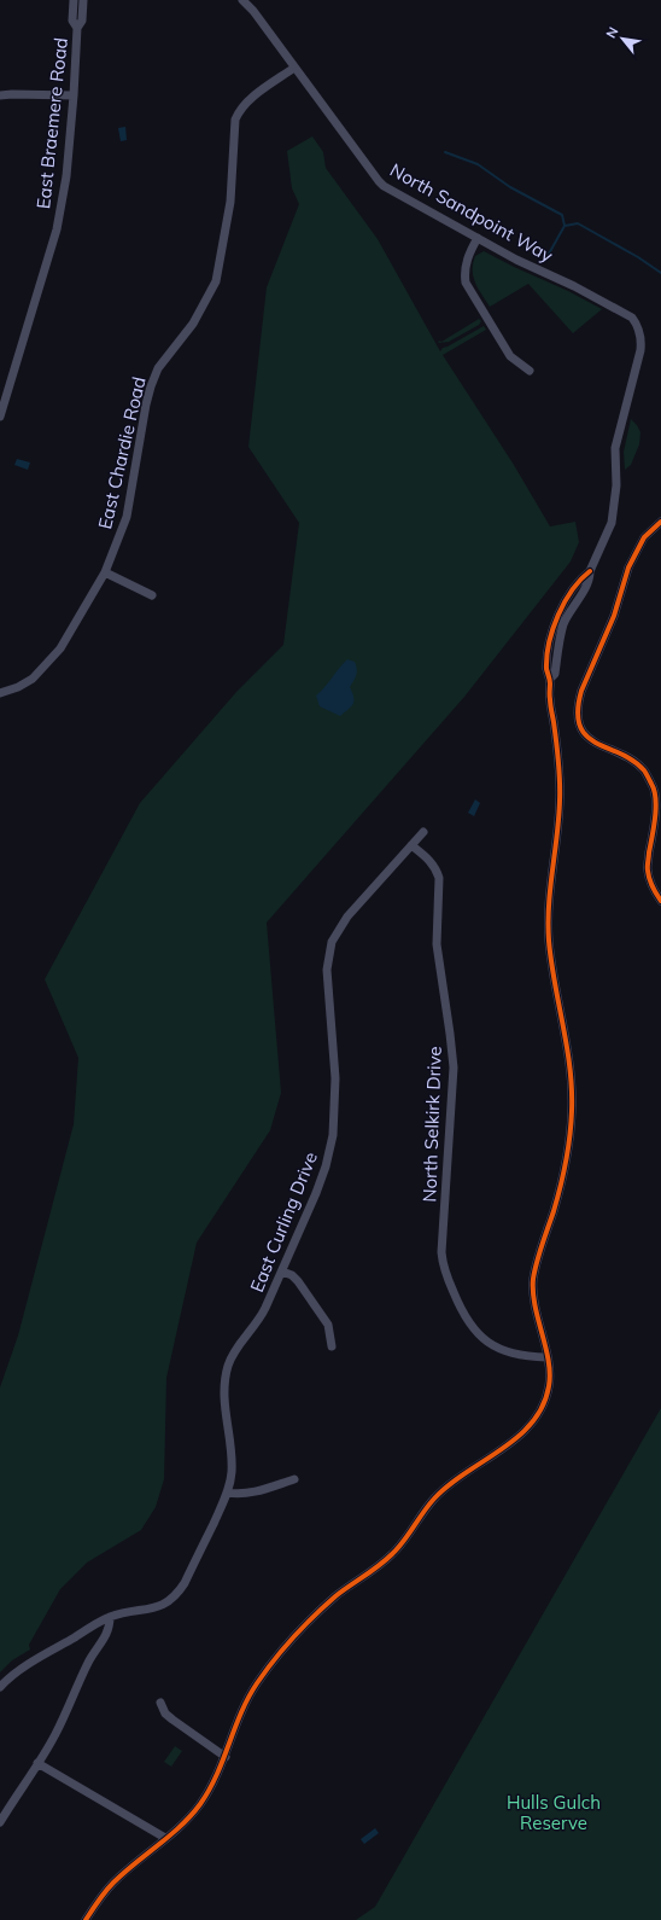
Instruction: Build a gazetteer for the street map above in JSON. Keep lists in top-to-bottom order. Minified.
{"streets":{"street":["East Braemere Road","North Sandpoint Way","East Chardie Road","North Selkirk Drive","East Curling Drive"]},"crossings":[["North Sandpoint Way","East Chardie Road"],["North Sandpoint Way","North Selkirk Drive"],["North Selkirk Drive","East Curling Drive"]],"parks":["Hulls Gulch Reserve"],"north":"top left"}
